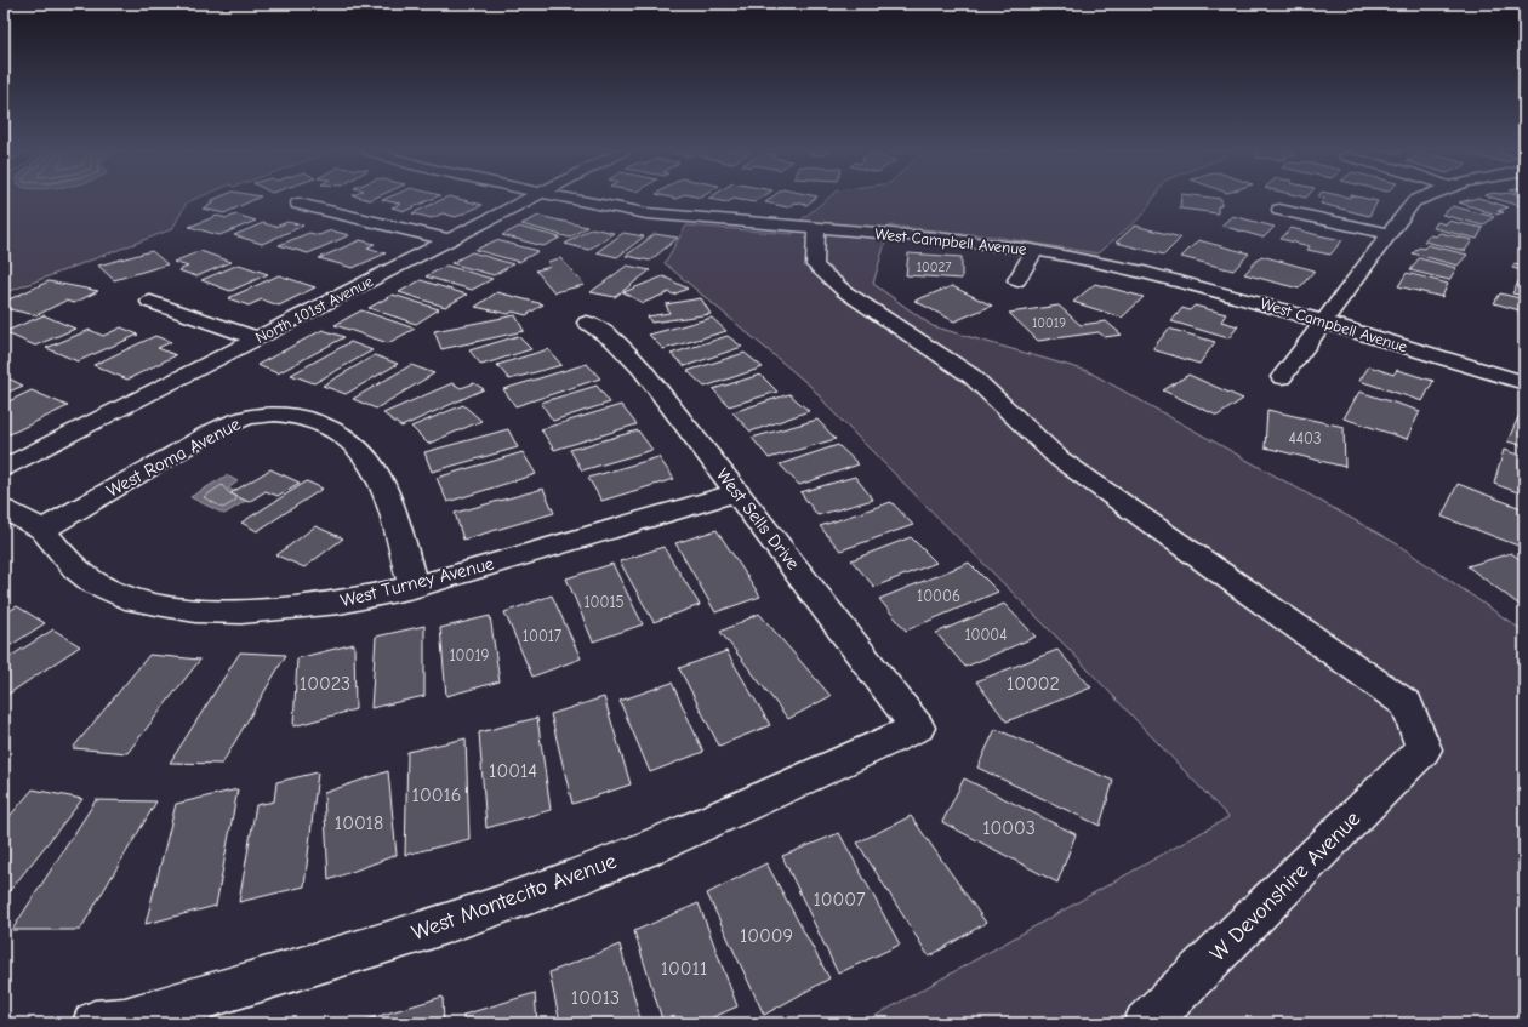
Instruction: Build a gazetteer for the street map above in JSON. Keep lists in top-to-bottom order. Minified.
{"streets":{"street":["West Campbell Avenue","North 101st Avenue","West Roma Avenue","West Sells Drive","West Turney Avenue","W Devonshire Avenue","West Montecito Avenue"]},"crossings":[["West Campbell Avenue","W Devonshire Avenue"],["West Roma Avenue","West Turney Avenue"],["West Sells Drive","West Turney Avenue"],["West Sells Drive","West Montecito Avenue"]],"house_numbers":["10027","10019","4403","10006","10015","10004","10017","10019","10023","10002","10014","10016","10018","10003","10007","10009","10011","10013"]}
